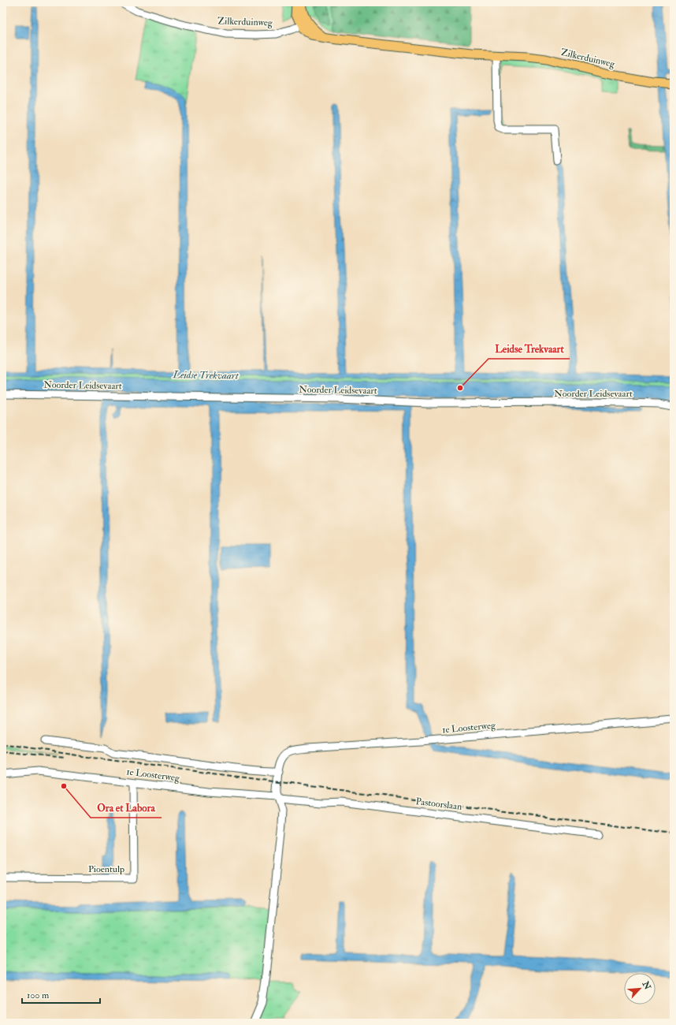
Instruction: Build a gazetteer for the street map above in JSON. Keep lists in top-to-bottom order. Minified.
{"streets":{"main road":["Zilkerduinweg"],"street":["Noorder Leidsevaart","1e Loosterweg","Pastoorslaan","Pioentulp"]},"crossings":[["1e Loosterweg","Pastoorslaan"],["1e Loosterweg","Pioentulp"]],"water":["Leidse Trekvaart"],"places":["Leidse Trekvaart","Ora et Labora"],"scale_bar":"100 m","north":"top right"}
